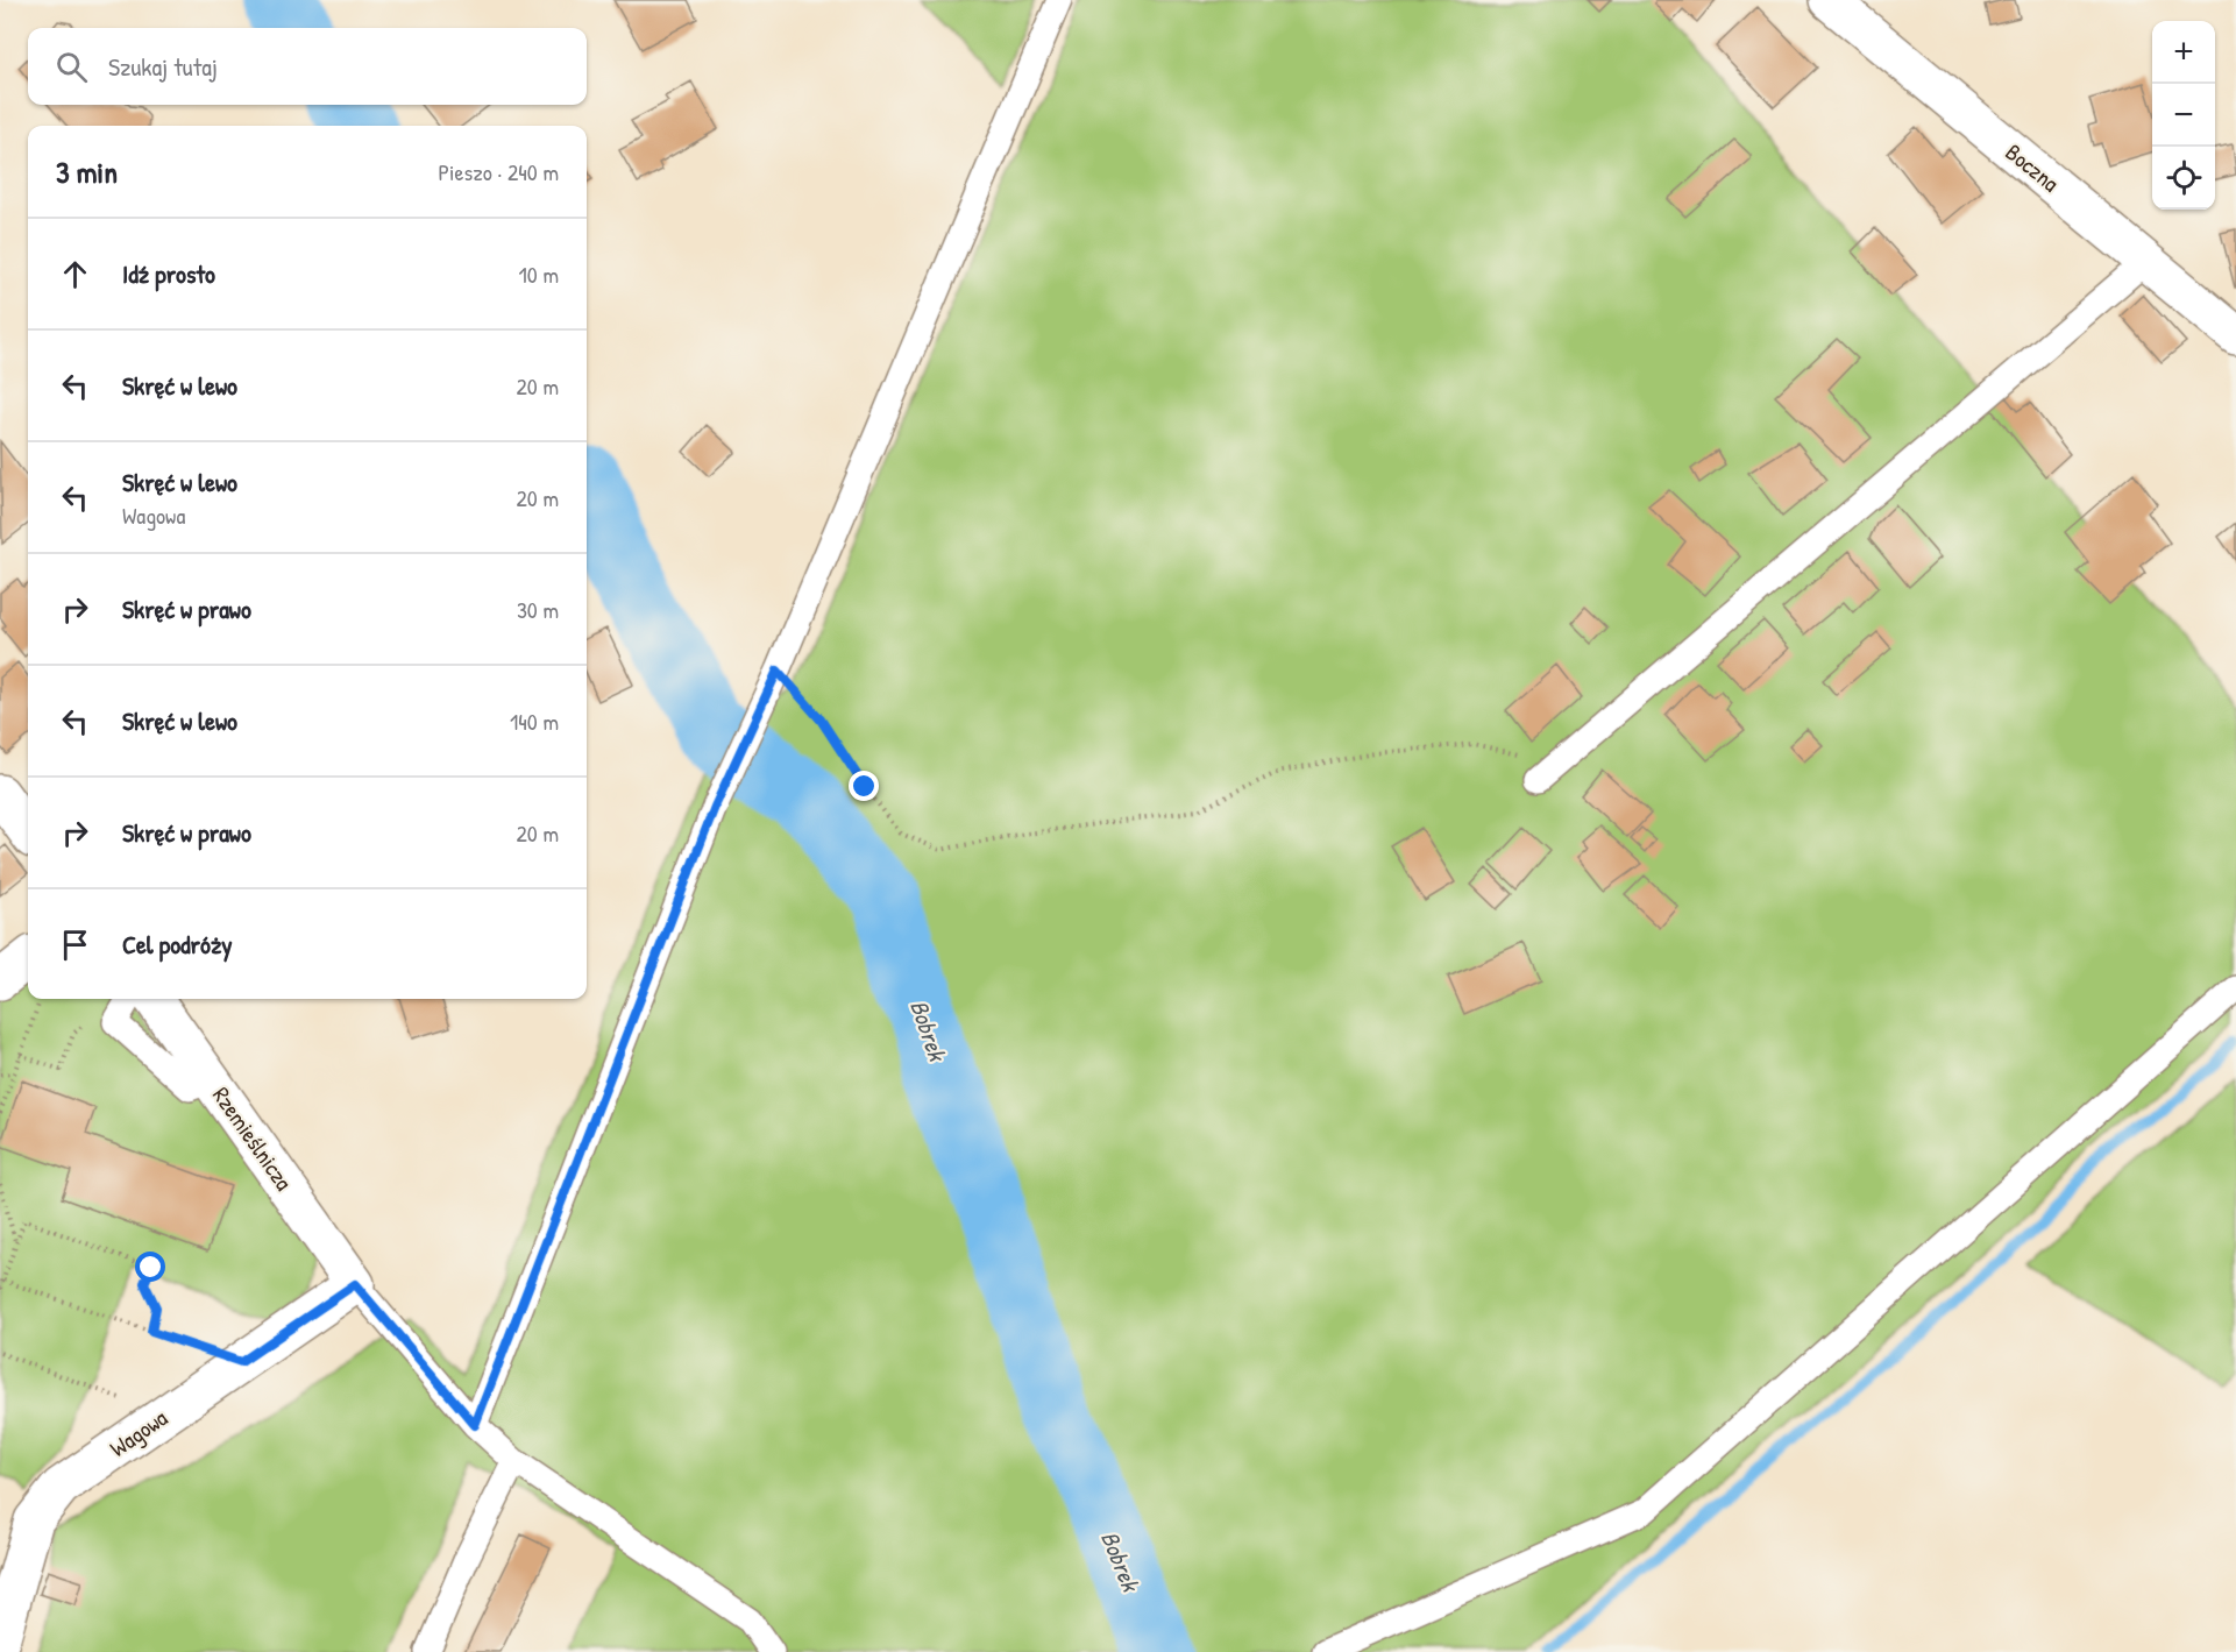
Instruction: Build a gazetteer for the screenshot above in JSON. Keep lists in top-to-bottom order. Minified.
{"streets":{"street":["Boczna","Rzemieślnicza","Wagowa"]},"crossings":[["Rzemieślnicza","Wagowa"]],"water":["Bobrek"],"page":{"map_buttons":["+","−"],"search":"Szukaj tutaj","heading":["3 min","Pieszo · 240 m"],"list":[["Idź prosto","10 m"],["Skręć w lewo","20 m"],["Skręć w lewo","Wagowa","20 m"],["Skręć w prawo","30 m"],["Skręć w lewo","140 m"],["Skręć w prawo","20 m"],"Cel podróży"]}}
